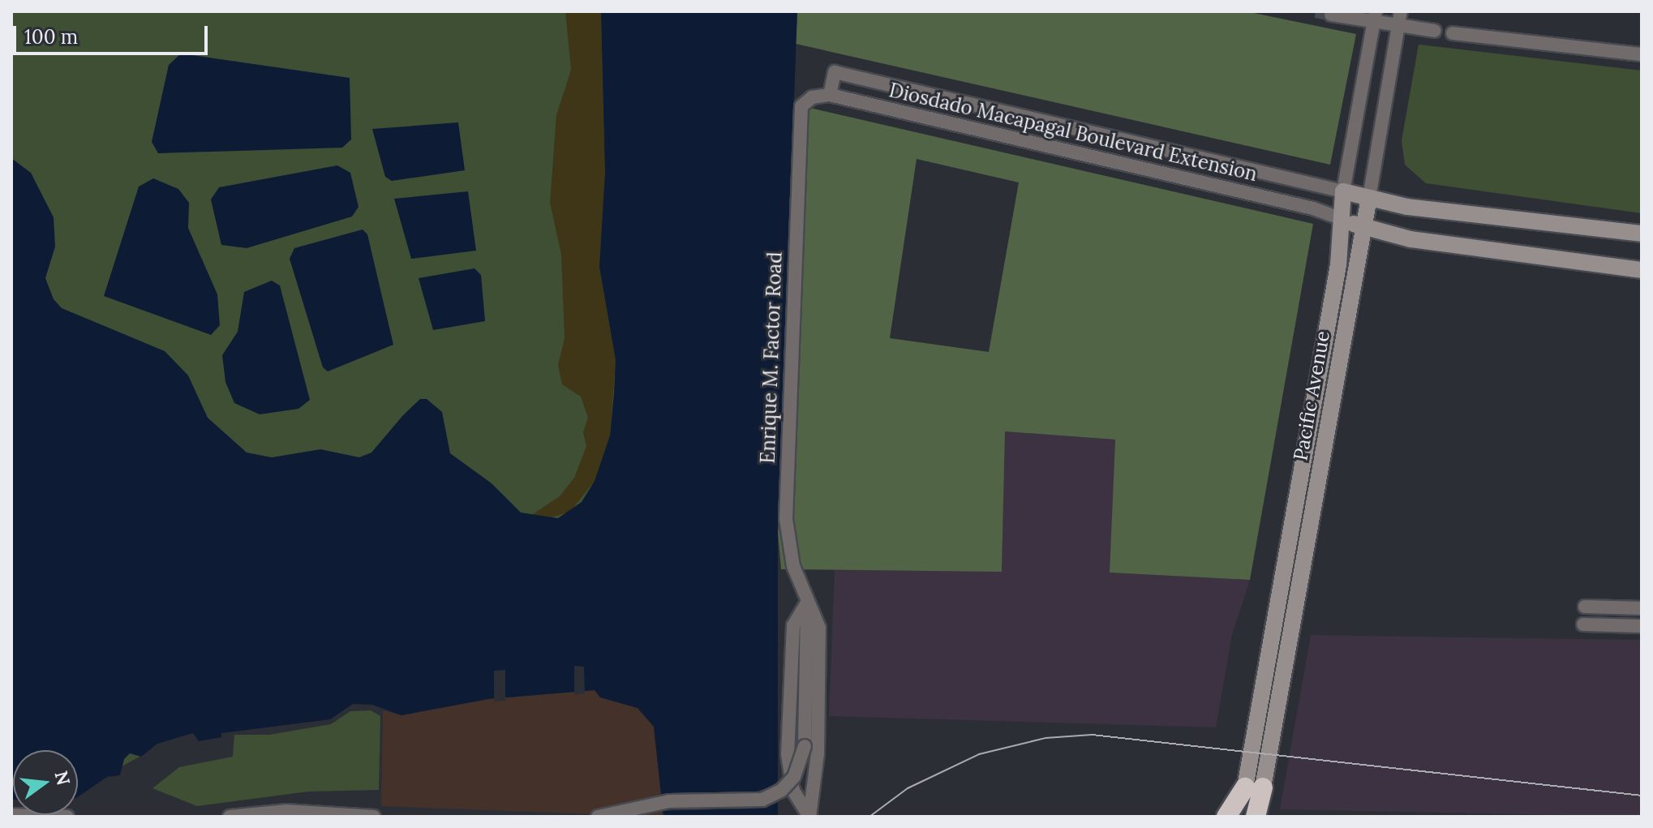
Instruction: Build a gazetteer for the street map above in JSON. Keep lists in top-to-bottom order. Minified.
{"streets":{"main road":["Pacific Avenue"],"street":["Diosdado Macapagal Boulevard Extension","Enrique M. Factor Road"]},"crossings":[["Diosdado Macapagal Boulevard Extension","Enrique M. Factor Road"],["Diosdado Macapagal Boulevard Extension","Pacific Avenue"]],"scale_bar":"100 m","north":"right"}
